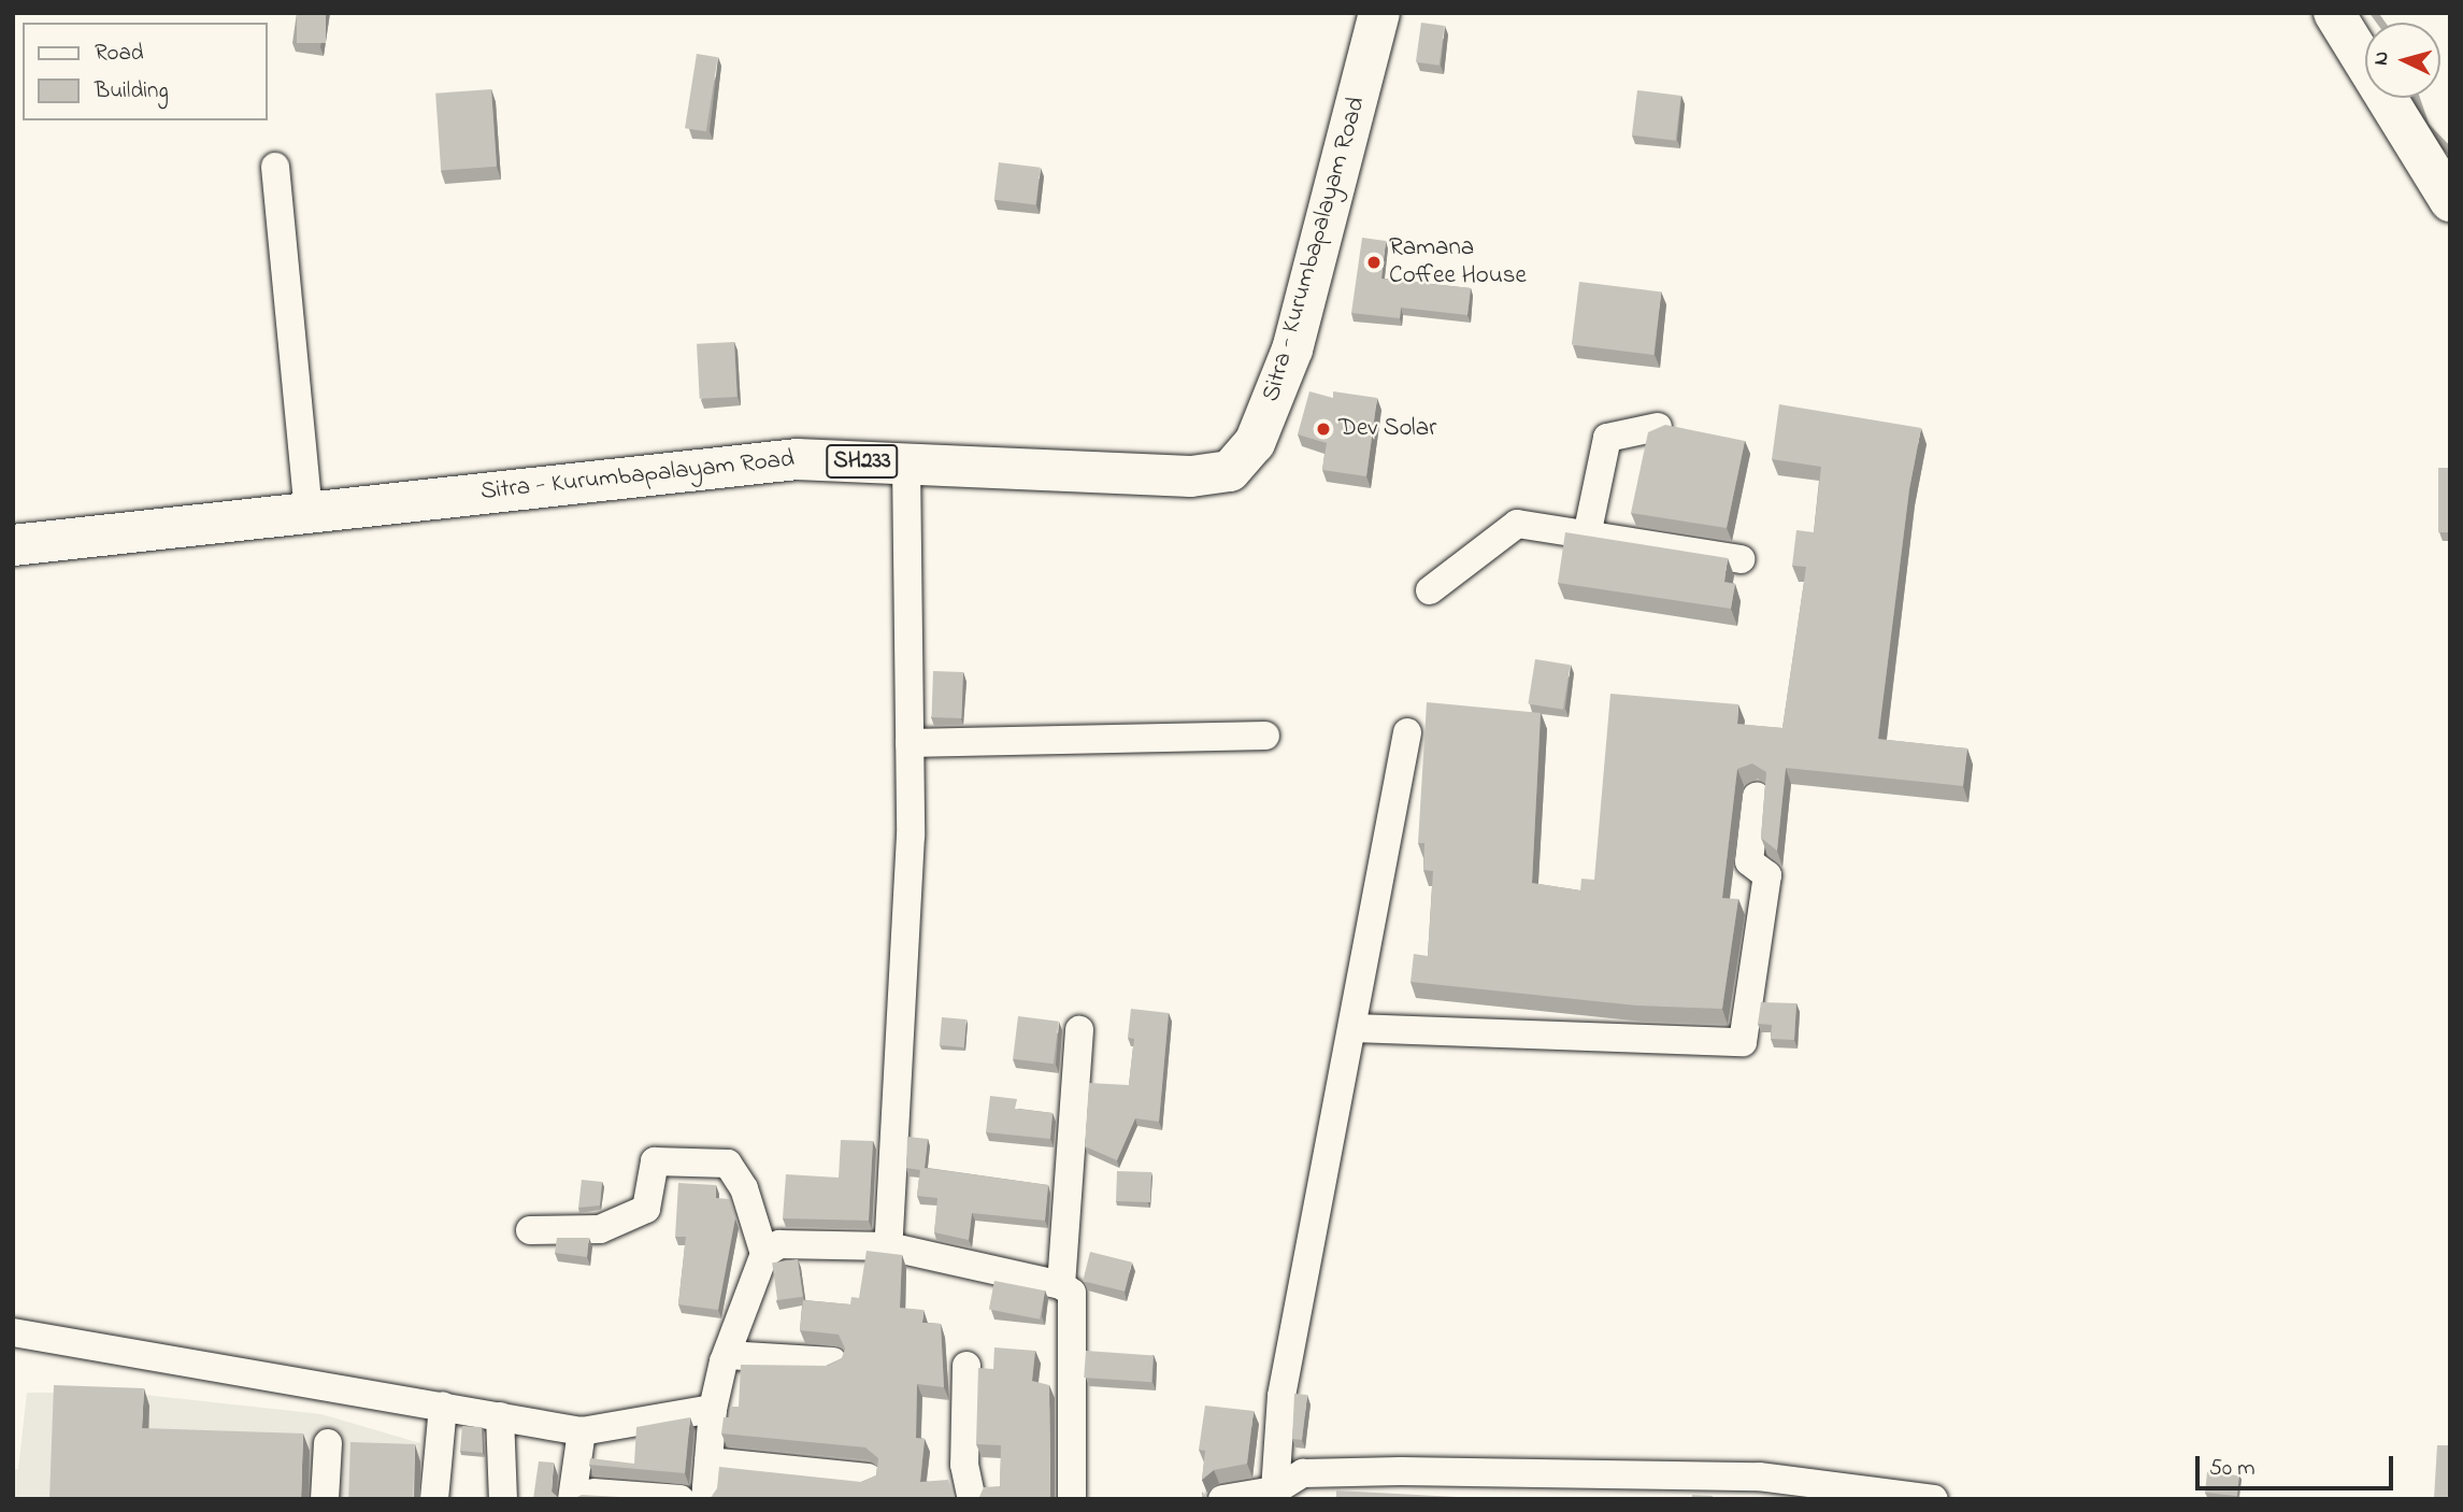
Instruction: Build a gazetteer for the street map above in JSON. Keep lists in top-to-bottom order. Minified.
{"streets":{"main road":["Sitra - Kurumbapalayam Road","SH233"]},"places":["Ramana Coffee House","Dev Solar"],"legend":["Road","Building"],"scale_bar":"50 m","north":"left"}
